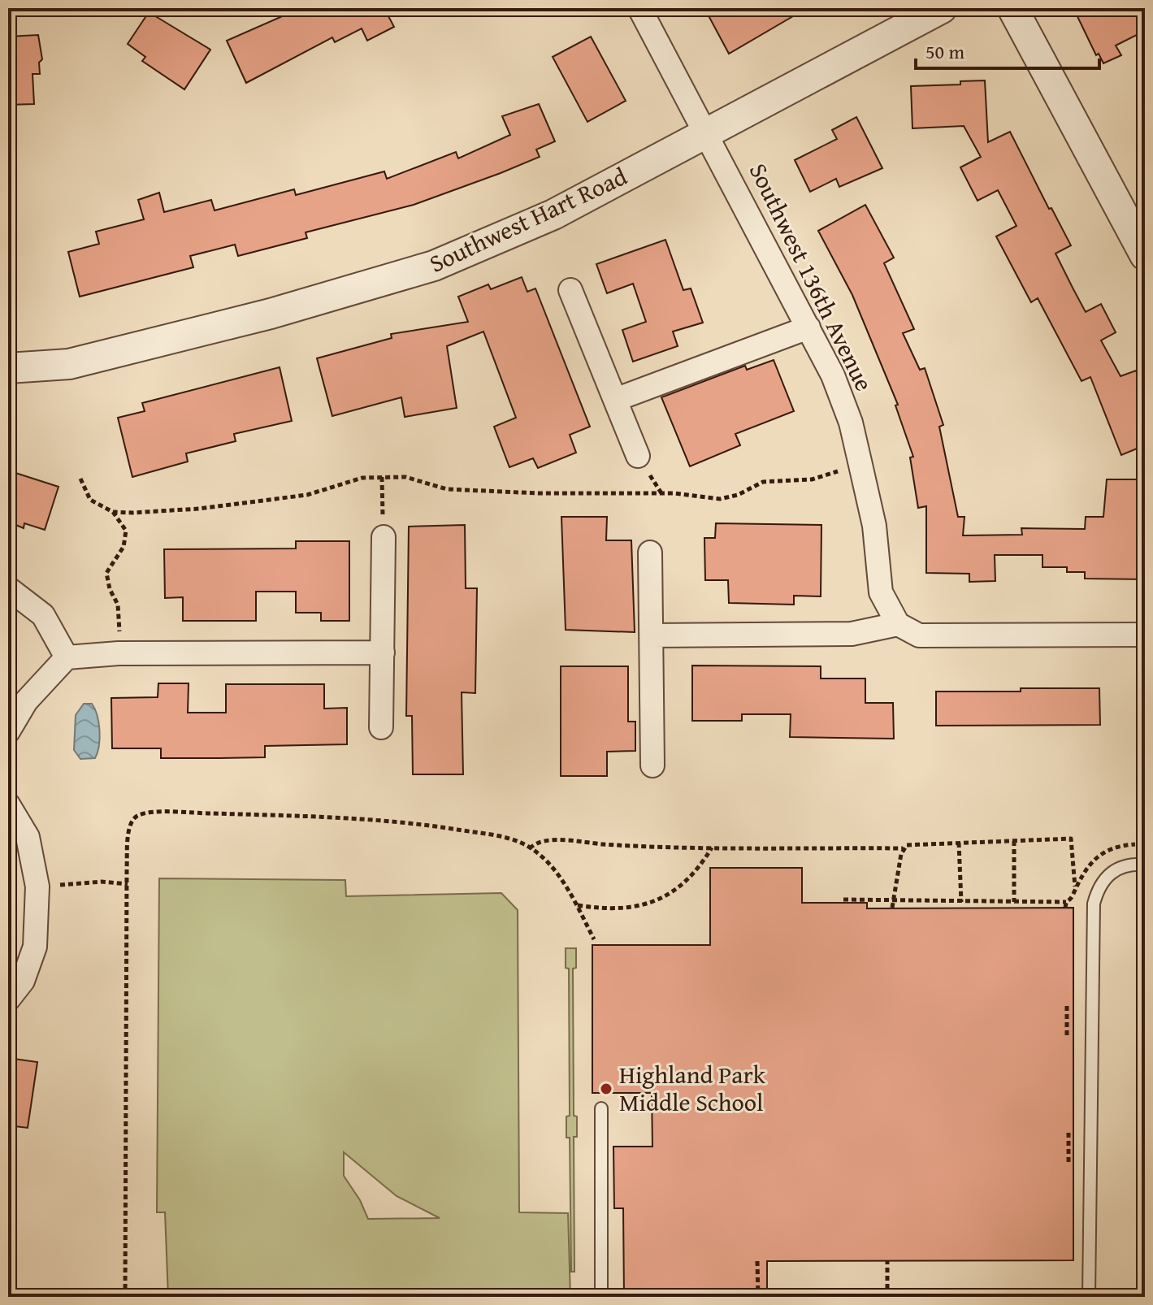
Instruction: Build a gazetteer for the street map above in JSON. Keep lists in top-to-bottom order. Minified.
{"streets":{"street":["Southwest Hart Road","Southwest 136th Avenue"]},"crossings":[["Southwest Hart Road","Southwest 136th Avenue"]],"places":["Highland Park Middle School"],"scale_bar":"50 m"}
